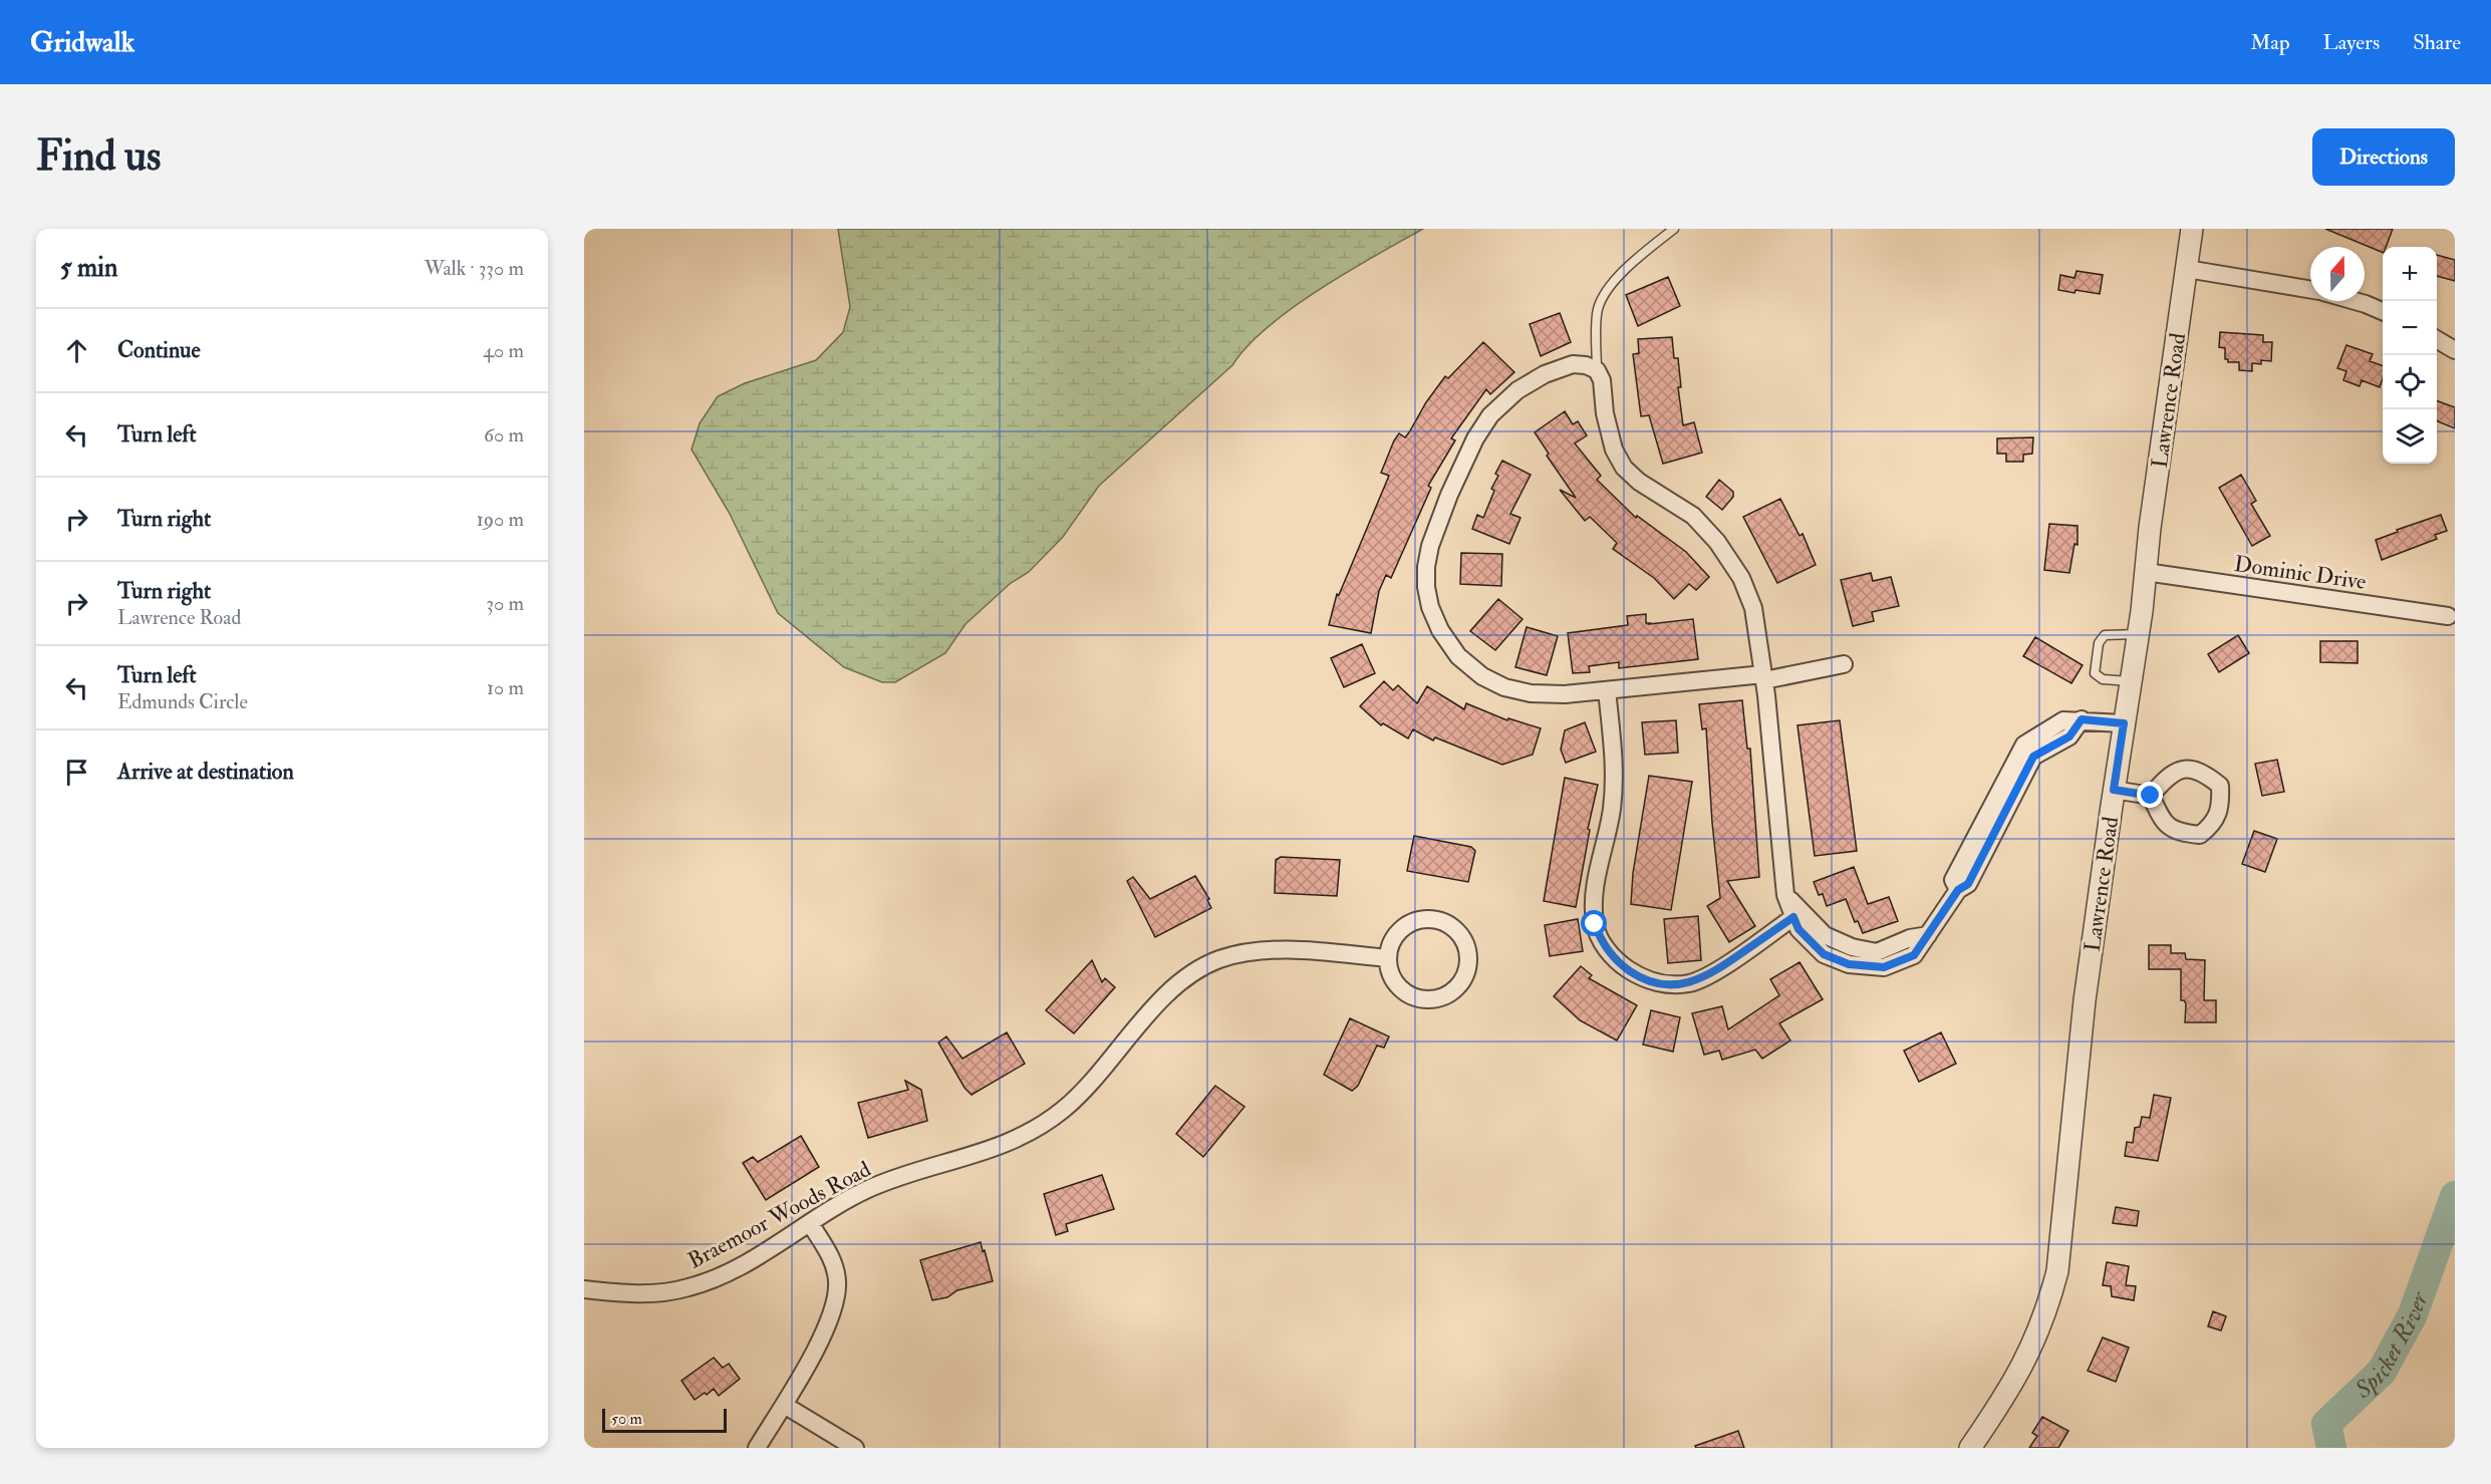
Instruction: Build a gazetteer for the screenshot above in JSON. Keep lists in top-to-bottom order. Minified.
{"streets":{"street":["Lawrence Road","Dominic Drive","Braemoor Woods Road"]},"crossings":[["Lawrence Road","Dominic Drive"]],"water":["Spicket River"],"scale_bar":"50 m","north":"top","page":{"header":"Gridwalk","nav":["Map","Layers","Share"],"buttons":"Directions","title":"Find us","heading":["5 min","Walk · 330 m"],"map_buttons":["+","−"],"list":[["Continue","40 m"],["Turn left","60 m"],["Turn right","190 m"],["Turn right","Lawrence Road","30 m"],["Turn left","Edmunds Circle","10 m"],"Arrive at destination"],"scale":"50 m"}}
